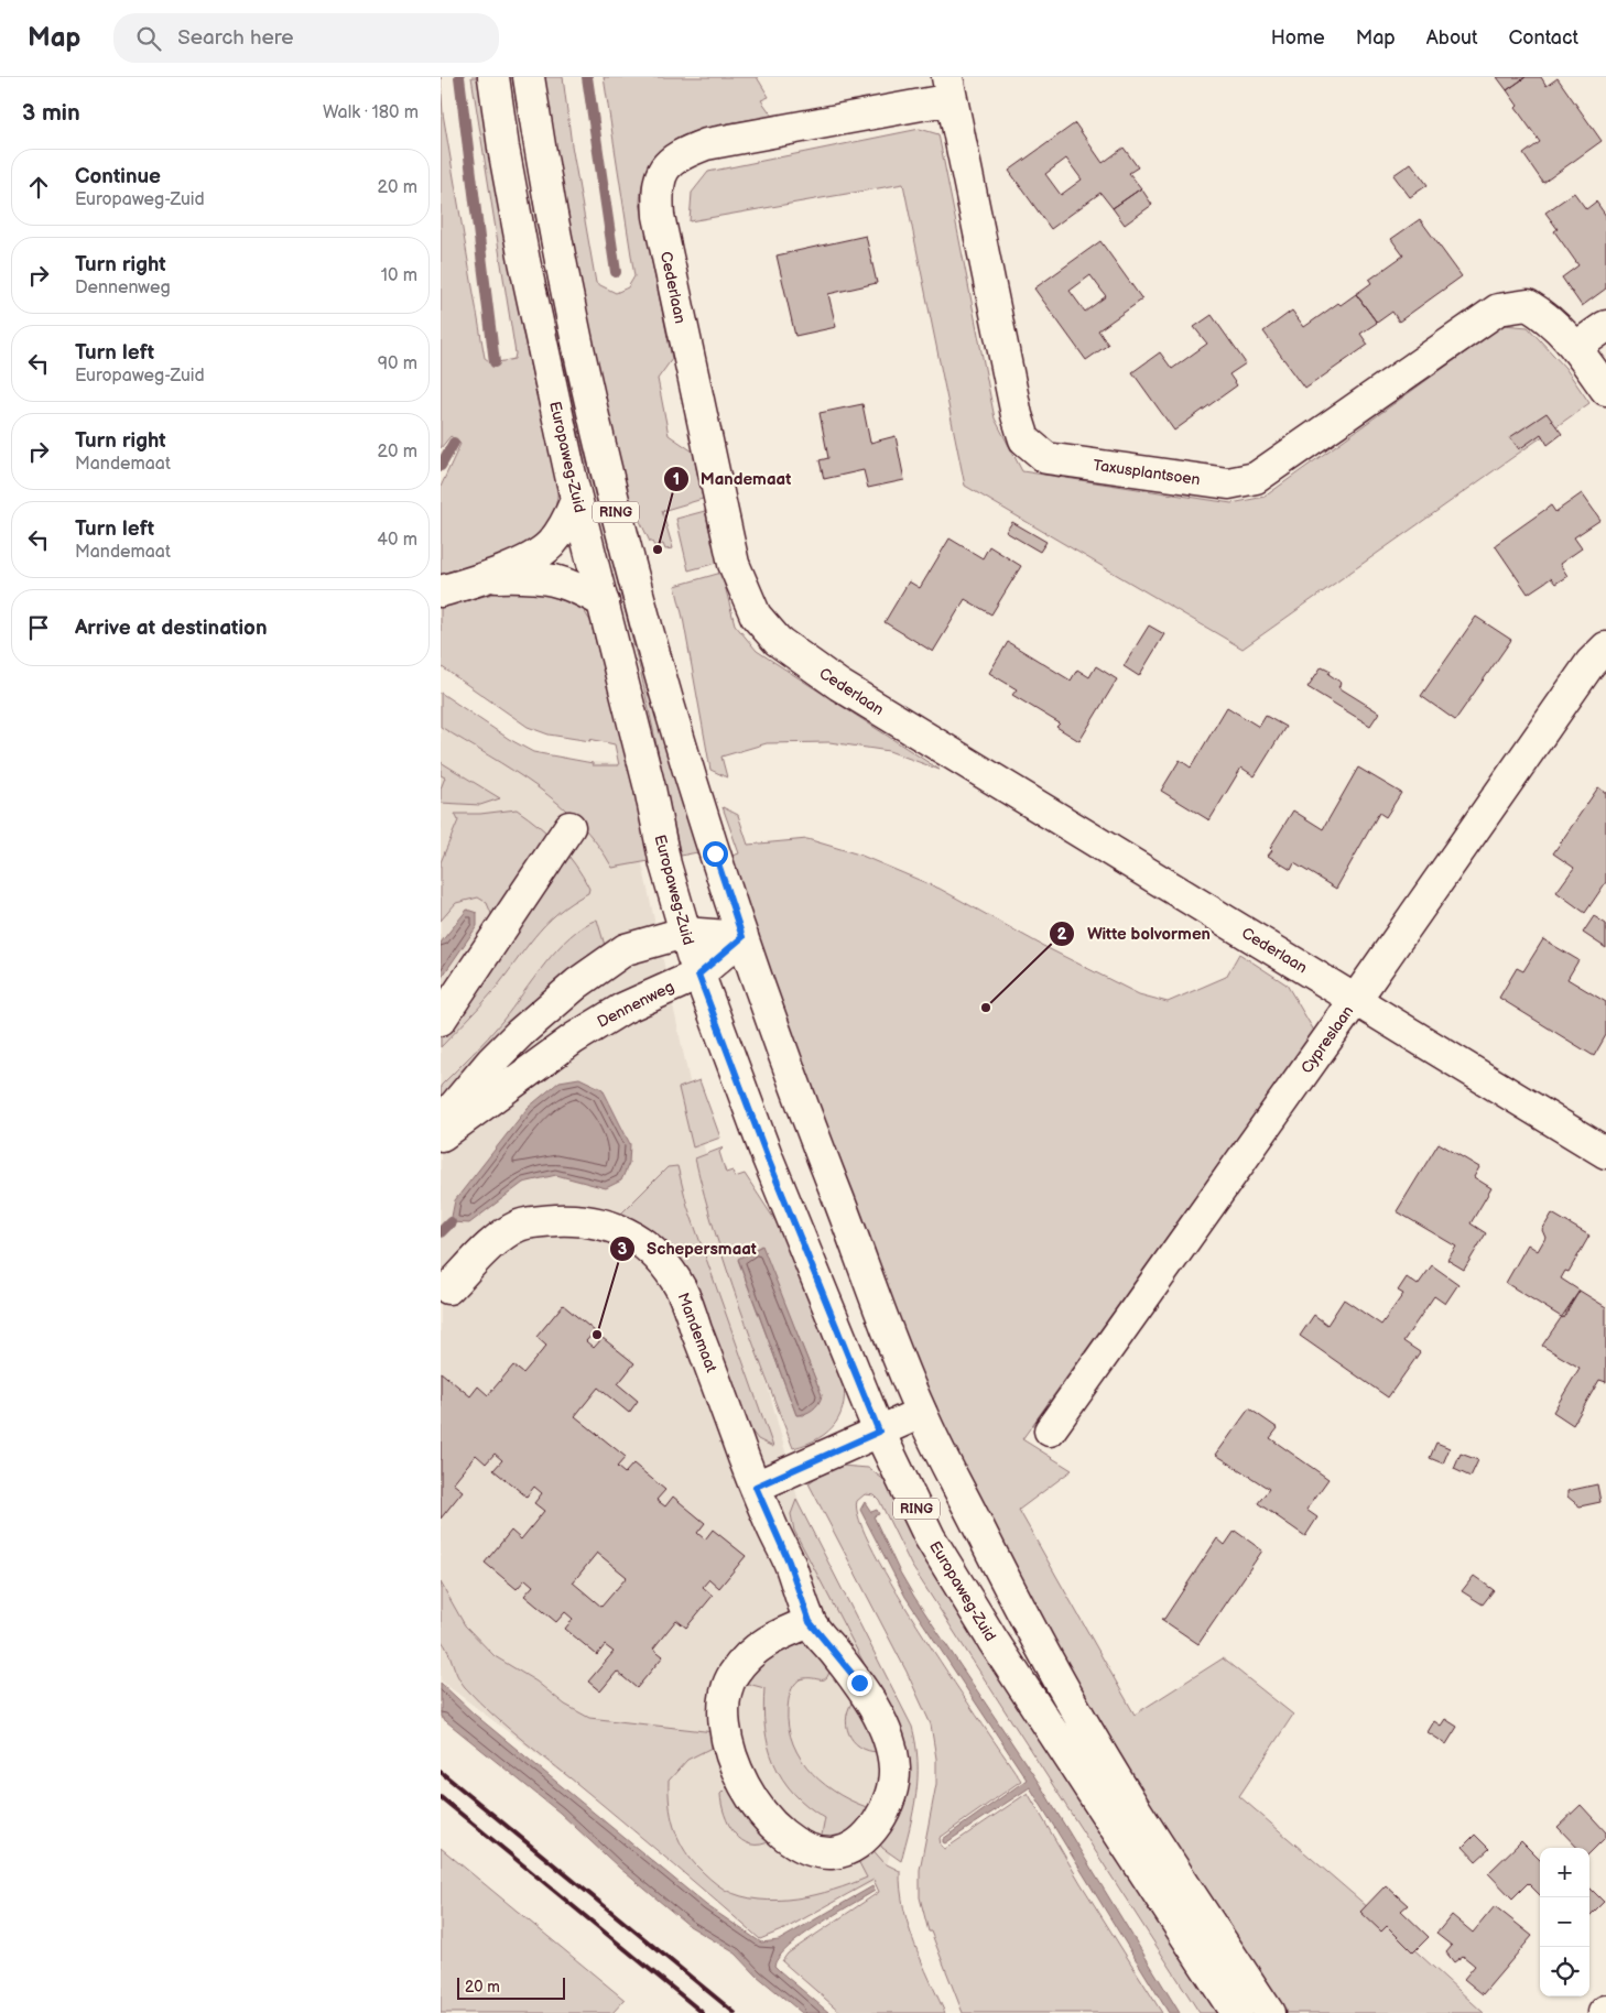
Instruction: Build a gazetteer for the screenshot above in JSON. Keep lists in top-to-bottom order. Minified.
{"streets":{"street":["Cederlaan","Europaweg-Zuid","Taxusplantsoen","RING","Dennenweg","Cypreslaan","Mandemaat"]},"crossings":[["Cederlaan","Taxusplantsoen"],["Cederlaan","Cypreslaan"],["Europaweg-Zuid","Dennenweg"],["RING","Dennenweg"]],"places":["Mandemaat","Witte bolvormen","Schepersmaat"],"scale_bar":"20 m","page":{"header":"Map","search":"Search here","nav":["Home","Map","About","Contact"],"heading":["3 min","Walk · 180 m"],"list":[["Continue","Europaweg-Zuid","20 m"],["Turn right","Dennenweg","10 m"],["Turn left","Europaweg-Zuid","90 m"],["Turn right","Mandemaat","20 m"],["Turn left","Mandemaat","40 m"],"Arrive at destination"],"map_buttons":["+","−"],"scale":"20 m"}}
